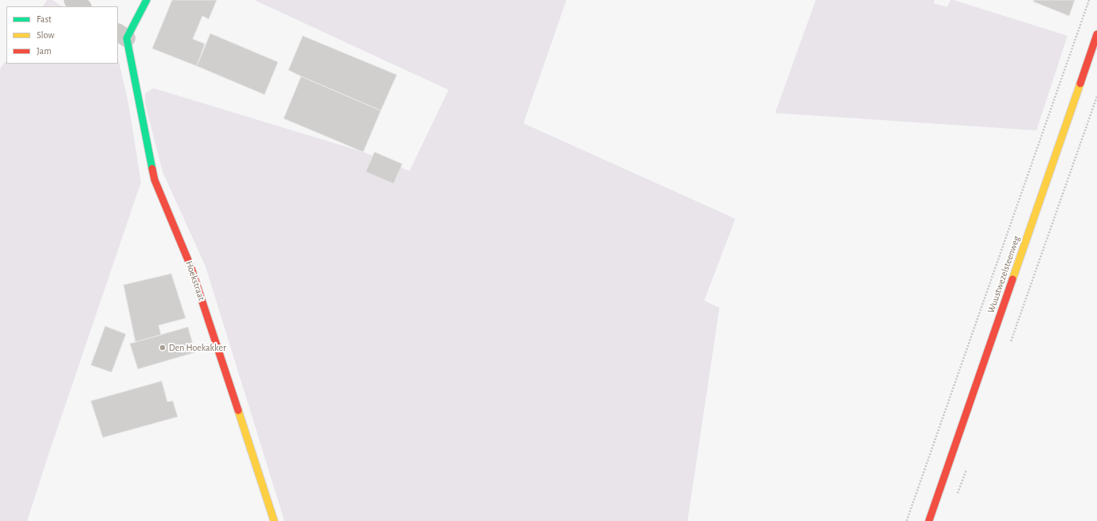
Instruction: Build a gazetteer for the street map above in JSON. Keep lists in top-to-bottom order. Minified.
{"streets":{"street":["Wuustwezelsteenweg","Hoekstraat"]},"places":["Den Hoekakker"],"legend":["Fast","Slow","Jam"]}
